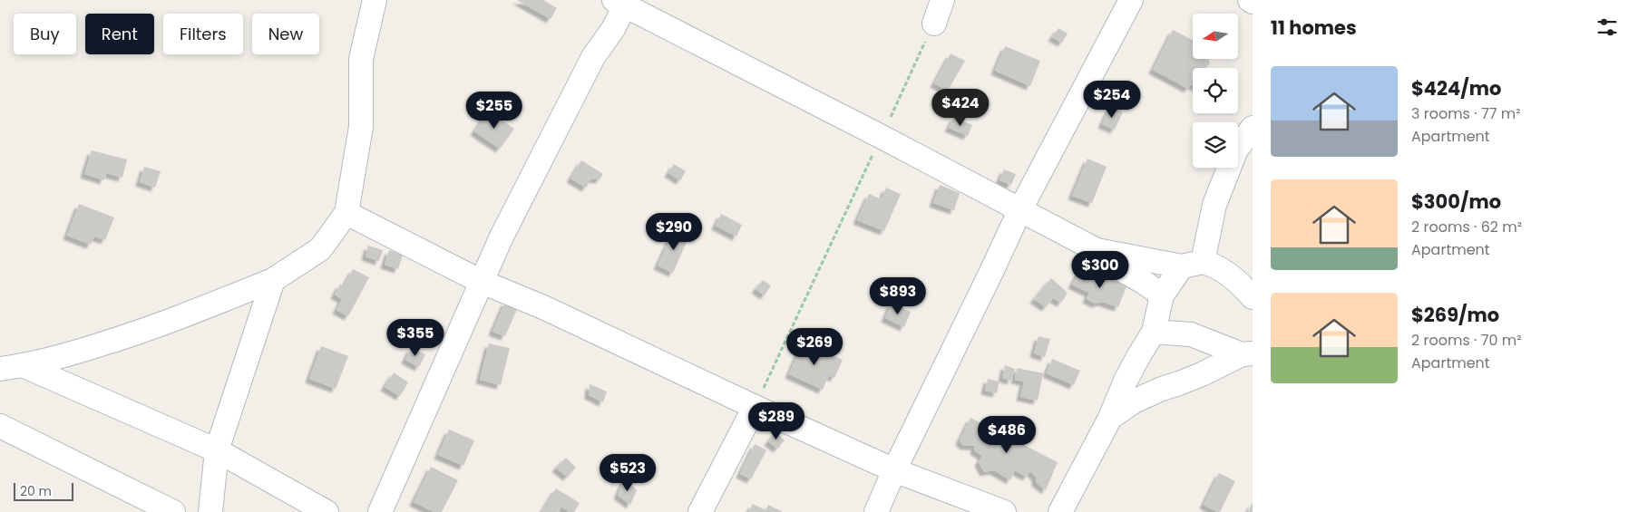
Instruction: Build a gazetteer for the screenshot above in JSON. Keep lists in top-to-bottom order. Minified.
{"scale_bar":"20 m","north":"left","page":{"heading":"11 homes","chip":["Buy","Rent","Filters","New"],"list":[{"name":"$424/mo","note":"3 rooms · 77 m² · Apartment"},{"name":"$300/mo","note":"2 rooms · 62 m² · Apartment"},{"name":"$269/mo","note":"2 rooms · 70 m² · Apartment"}],"price":["$254","$424","$255","$290","$300","$893","$355","$269","$289","$486","$523"],"scale":"20 m"}}
